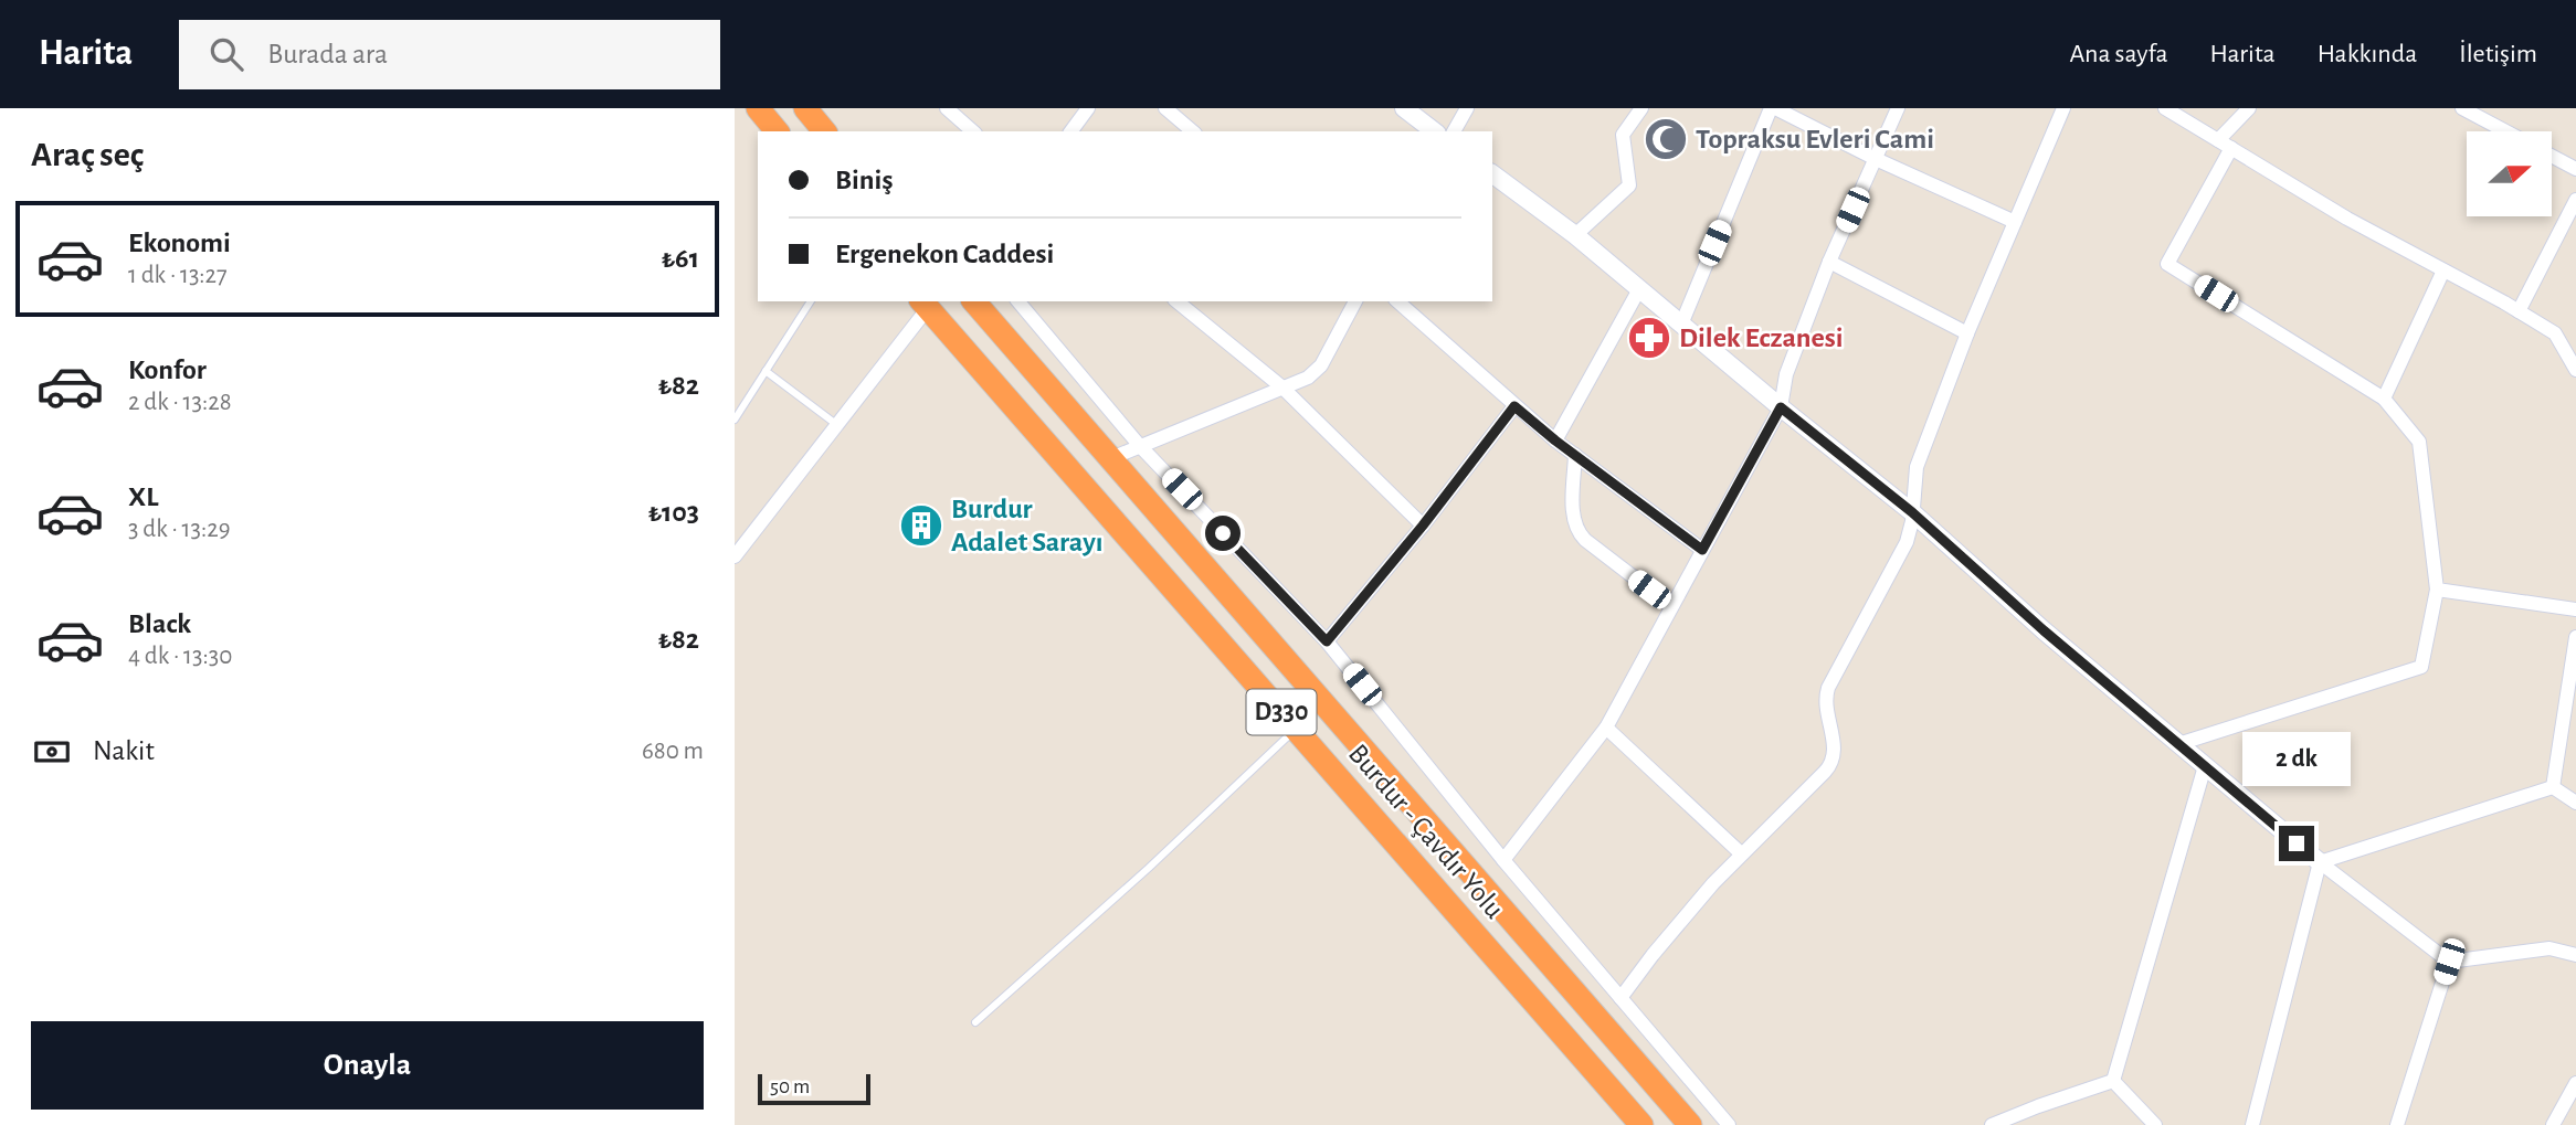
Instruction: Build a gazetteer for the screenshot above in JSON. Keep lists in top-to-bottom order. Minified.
{"streets":{"highway":["D330","Burdur - Çavdır Yolu"]},"places":{"mosque":["Topraksu Evleri Cami"],"pharmacy":["Dilek Eczanesi"],"building":["Burdur Adalet Sarayı"]},"scale_bar":"50 m","north":"right","page":{"header":"Harita","search":"Burada ara","nav":["Ana sayfa","Harita","Hakkında","İletişim"],"heading":"Araç seç","banner":["Biniş","Ergenekon Caddesi"],"list":[{"name":"Ekonomi","note":"1 dk · 13:27","value":"₺61"},{"name":"Konfor","note":"2 dk · 13:28","value":"₺82"},{"name":"XL","note":"3 dk · 13:29","value":"₺103"},{"name":"Black","note":"4 dk · 13:30","value":"₺82"}],"pay":["Nakit","680 m"],"bubble":"2 dk","buttons":"Onayla","scale":"50 m"}}
